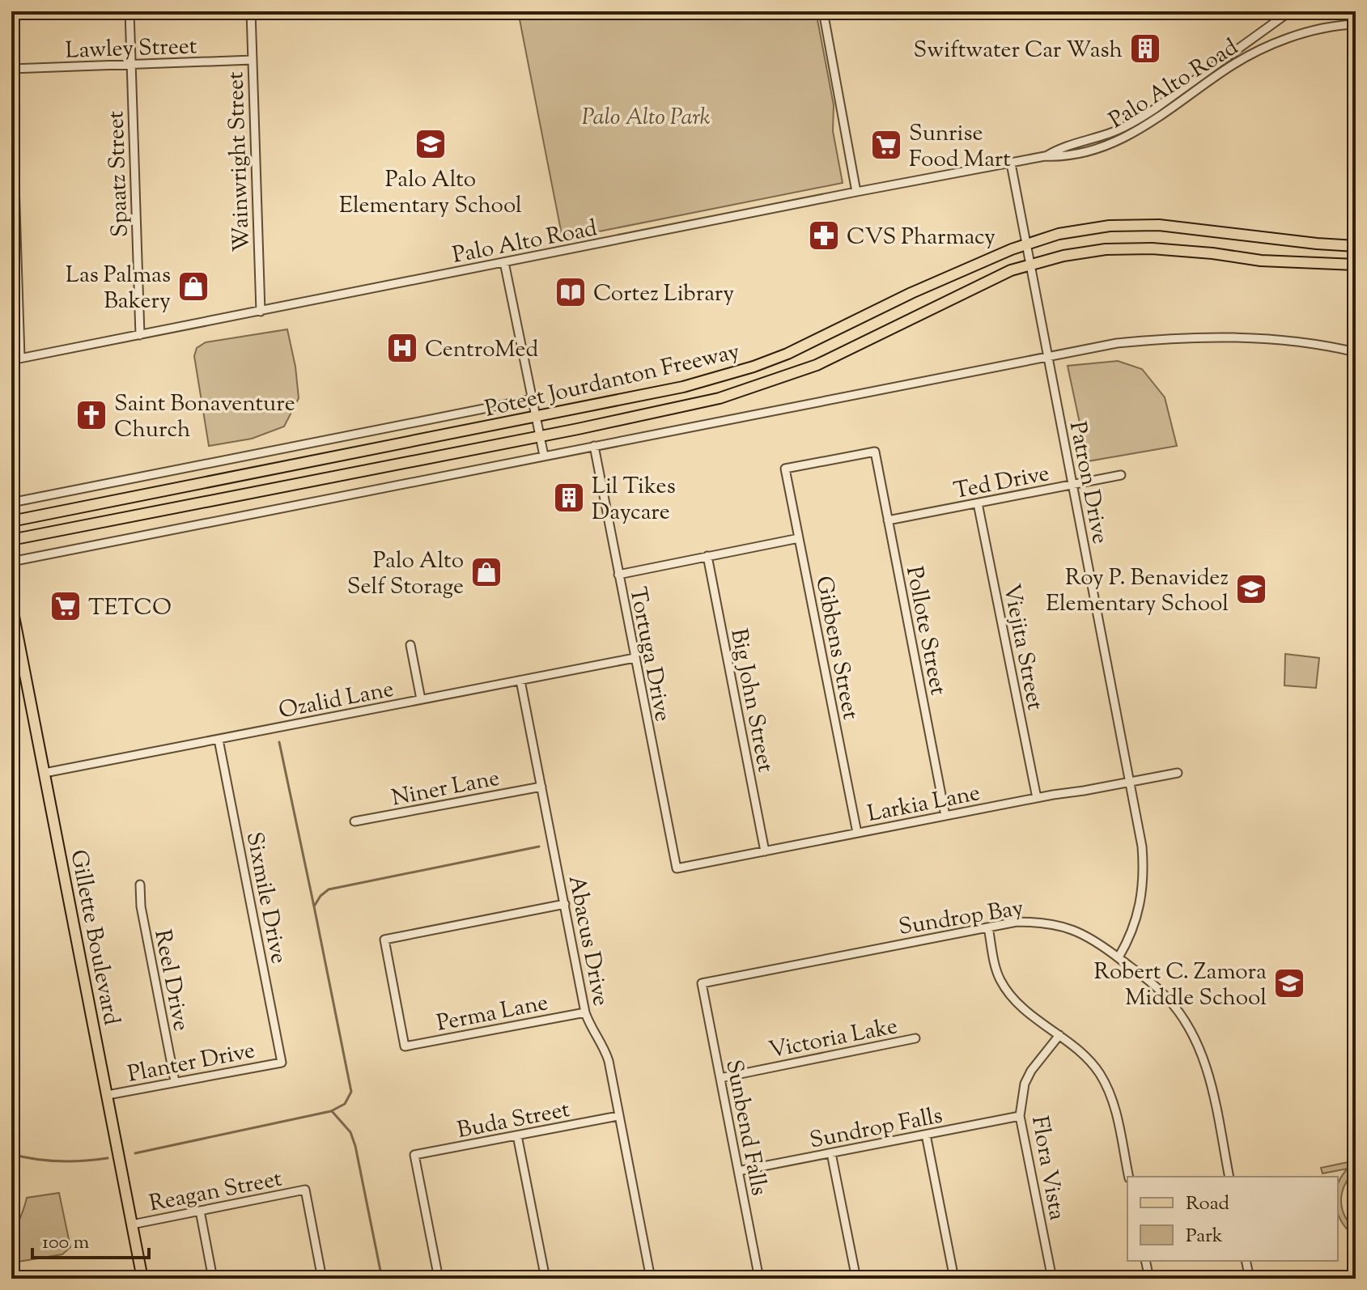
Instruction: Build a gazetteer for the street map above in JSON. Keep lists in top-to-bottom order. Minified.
{"streets":{"main road":["Poteet Jourdanton Freeway","Gillette Boulevard"],"street":["Lawley Street","Palo Alto Road","Wainwright Street","Spaatz Street","Ted Drive","Patron Drive","Pollote Street","Viejita Street","Gibbens Street","Tortuga Drive","Ozalid Lane","Big John Street","Niner Lane","Larkia Lane","Sixmile Drive","Sundrop Bay","Abacus Drive","Reel Drive","Perma Lane","Victoria Lake","Planter Drive","Buda Street","Sundrop Falls","Sunbend Falls","Flora Vista","Reagan Street"]},"crossings":[["Lawley Street","Wainwright Street"],["Lawley Street","Spaatz Street"],["Palo Alto Road","Wainwright Street"],["Palo Alto Road","Spaatz Street"],["Palo Alto Road","Patron Drive"],["Poteet Jourdanton Freeway","Patron Drive"],["Ted Drive","Patron Drive"],["Ted Drive","Pollote Street"],["Ted Drive","Viejita Street"],["Patron Drive","Larkia Lane"],["Patron Drive","Sundrop Bay"],["Pollote Street","Gibbens Street"],["Pollote Street","Larkia Lane"],["Viejita Street","Larkia Lane"],["Gibbens Street","Larkia Lane"],["Tortuga Drive","Ozalid Lane"],["Tortuga Drive","Larkia Lane"],["Ozalid Lane","Sixmile Drive"],["Ozalid Lane","Gillette Boulevard"],["Ozalid Lane","Abacus Drive"],["Big John Street","Larkia Lane"],["Niner Lane","Abacus Drive"],["Sixmile Drive","Planter Drive"],["Sundrop Bay","Sunbend Falls"],["Gillette Boulevard","Planter Drive"],["Gillette Boulevard","Reagan Street"],["Abacus Drive","Perma Lane"],["Abacus Drive","Buda Street"],["Reel Drive","Planter Drive"],["Victoria Lake","Sunbend Falls"],["Sundrop Falls","Sunbend Falls"],["Sundrop Falls","Flora Vista"]],"parks":["Palo Alto Park"],"places":{"building":["Swiftwater Car Wash","Lil Tikes Daycare"],"school or university":["Palo Alto Elementary School","Roy P. Benavidez Elementary School","Robert C. Zamora Middle School"],"supermarket":["Sunrise Food Mart","TETCO"],"pharmacy":["CVS Pharmacy"],"shop":["Las Palmas Bakery","Palo Alto Self Storage"],"library":["Cortez Library"],"hospital":["CentroMed"],"church":["Saint Bonaventure Church"]},"legend":["Road","Park"],"scale_bar":"100 m"}
